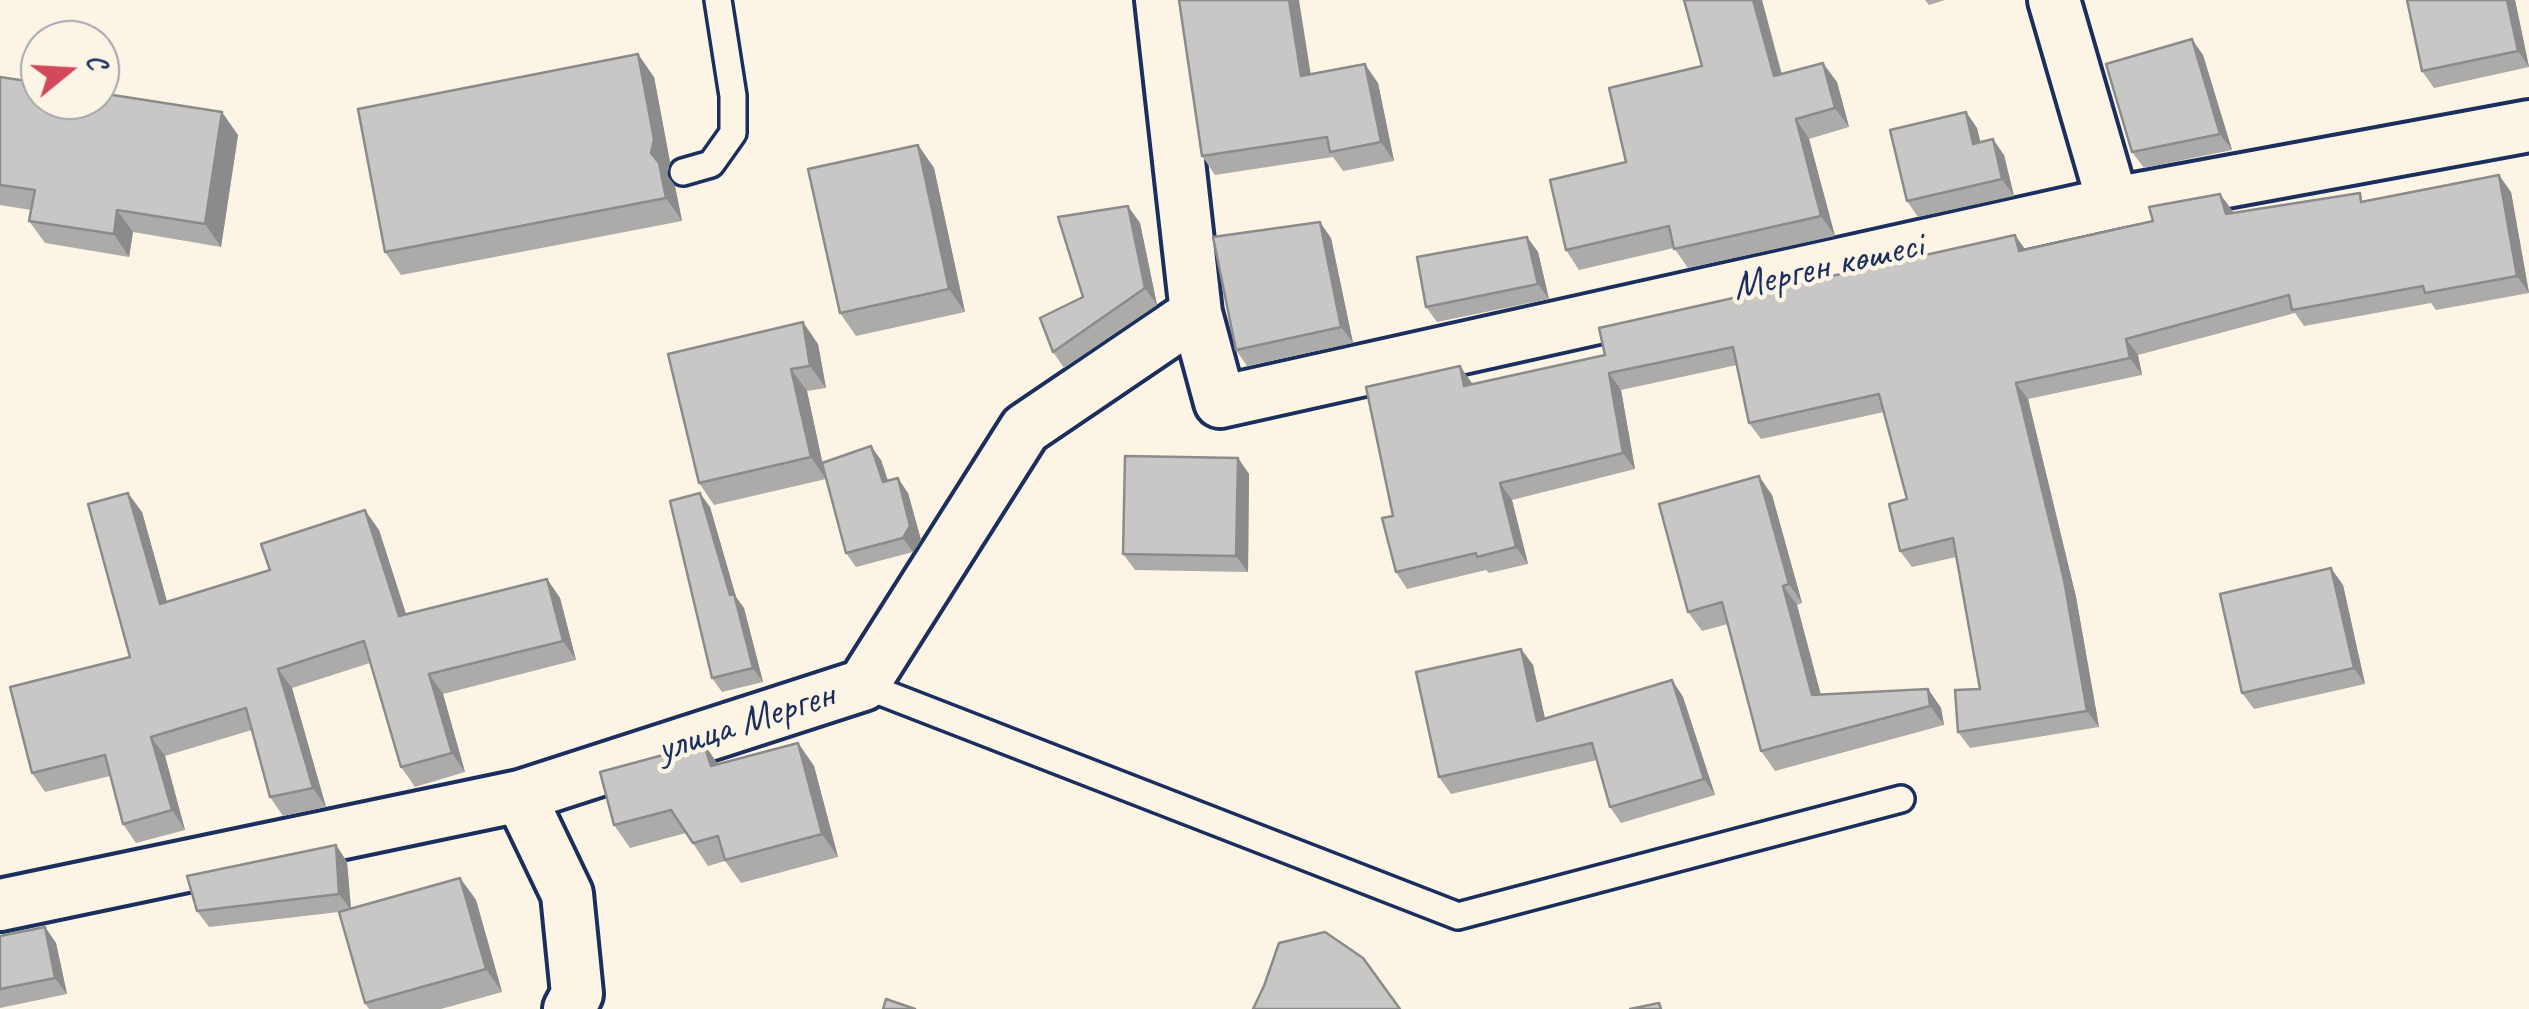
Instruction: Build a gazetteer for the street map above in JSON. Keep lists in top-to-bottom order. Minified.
{"streets":{"street":["Мерген көшесі","улица Мерген"]},"crossings":[["Мерген көшесі","улица Мерген"]],"north":"right"}
